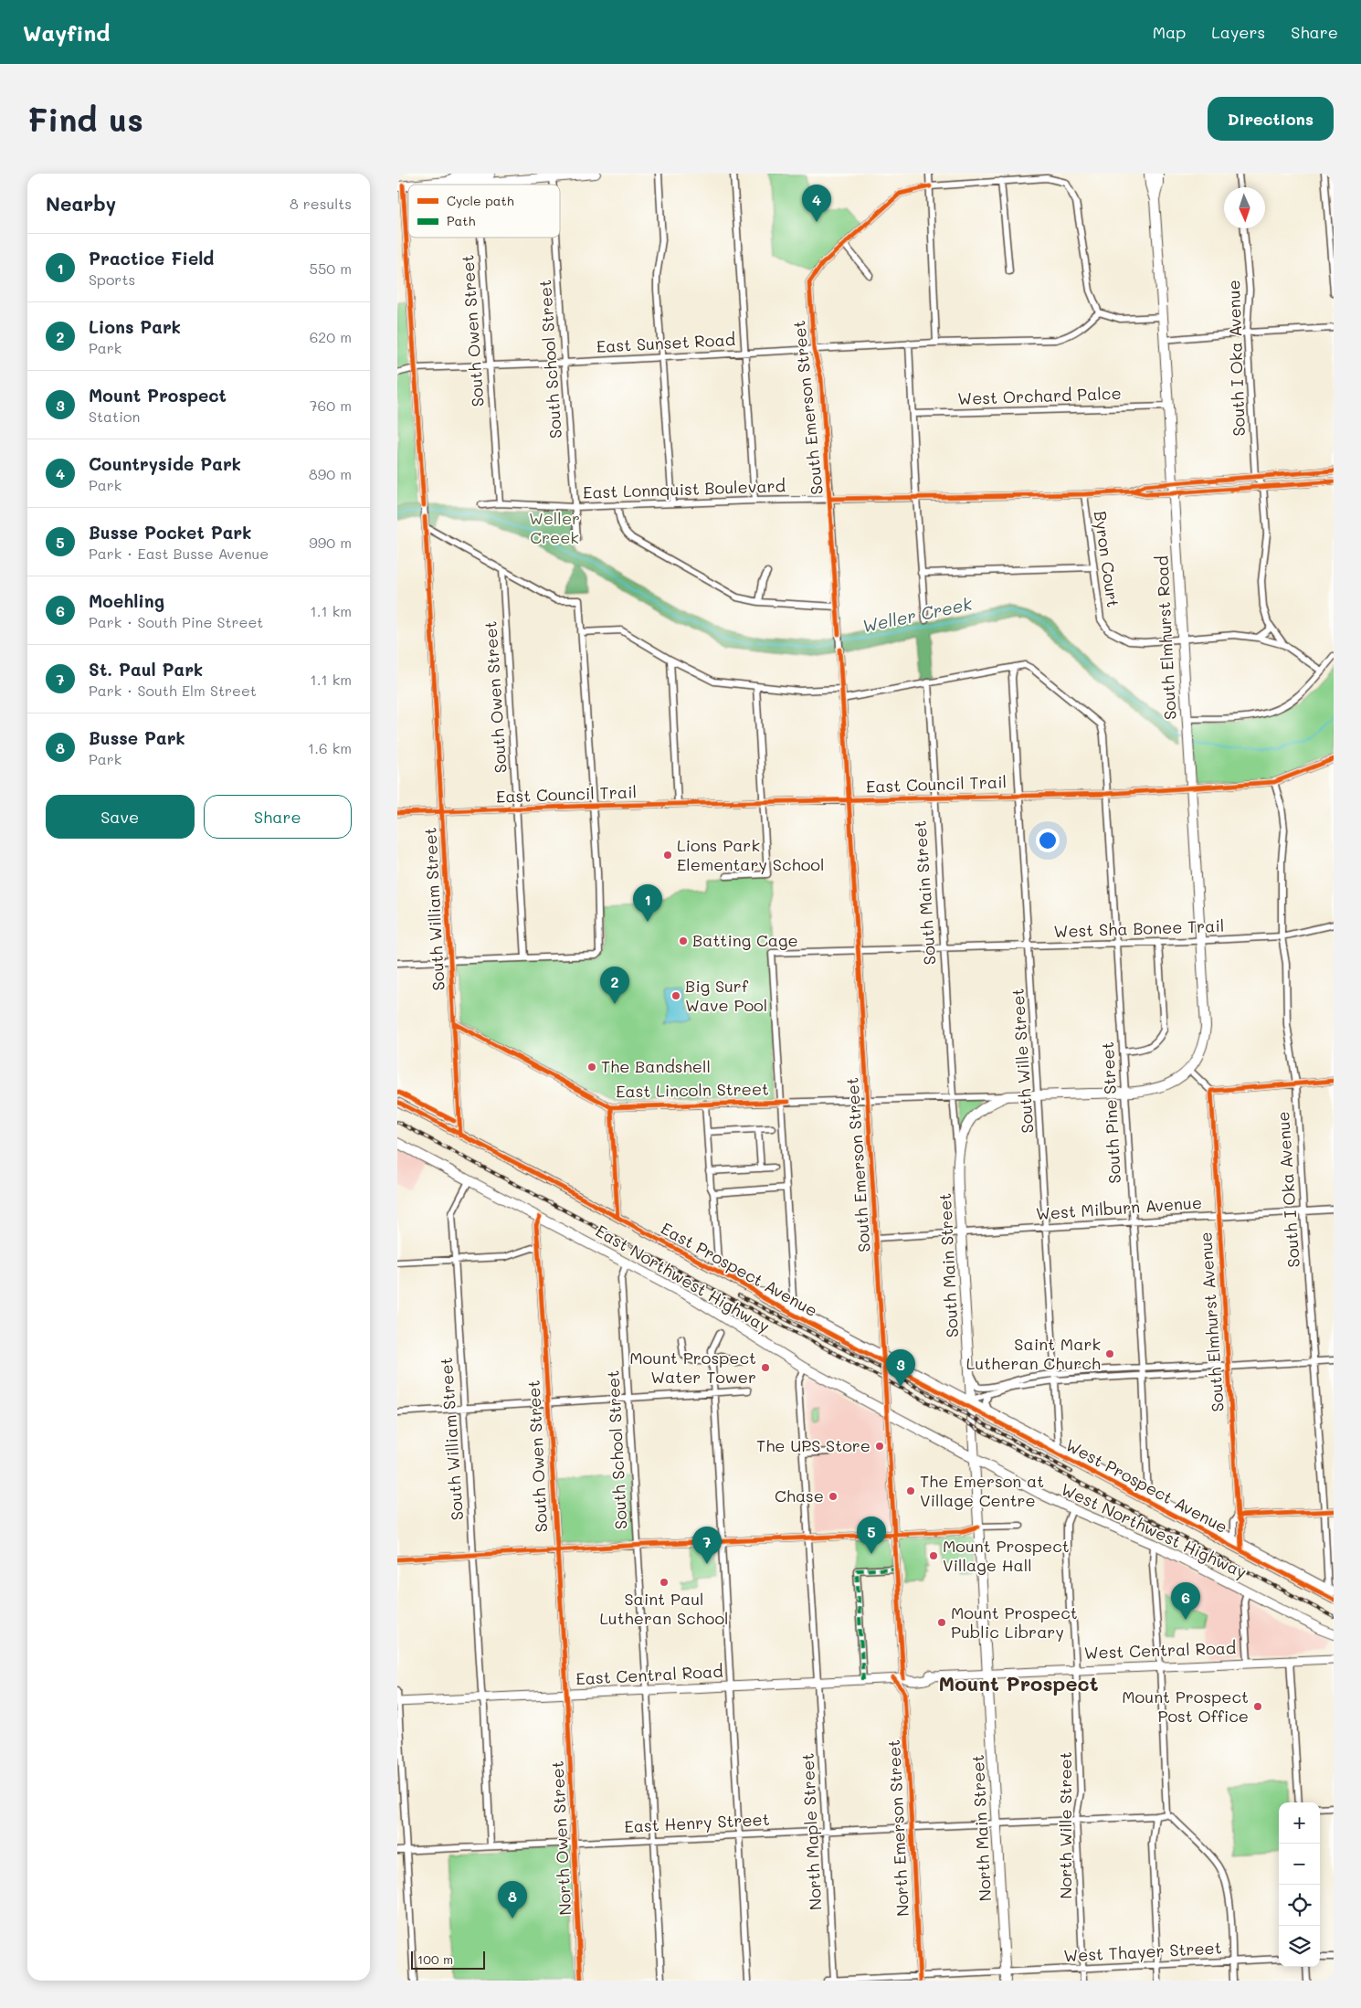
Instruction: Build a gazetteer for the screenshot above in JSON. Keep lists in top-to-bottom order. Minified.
{"streets":{"main road":["South Elmhurst Road","South Main Street","East Northwest Highway","West Northwest Highway","West Central Road","East Central Road","North Main Street"],"street":["South Owen Street","East Sunset Road","South I Oka Avenue","South School Street","West Orchard Palce","South Emerson Street","East Lonnquist Boulevard","Byron Court","East Council Trail","South William Street","West Sha Bonee Trail","South Wille Street","East Lincoln Street","South Pine Street","West Milburn Avenue","East Prospect Avenue","South Elmhurst Avenue","West Prospect Avenue","East Henry Street","North Wille Street","North Emerson Street","North Maple Street","North Owen Street","West Thayer Street"]},"crossings":[["South Owen Street","East Sunset Road"],["South Owen Street","East Lonnquist Boulevard"],["South Owen Street","East Council Trail"],["South Owen Street","East Northwest Highway"],["South Owen Street","East Central Road"],["South Owen Street","North Owen Street"],["East Sunset Road","South School Street"],["East Sunset Road","South Emerson Street"],["East Sunset Road","South William Street"],["South I Oka Avenue","East Council Trail"],["South I Oka Avenue","West Sha Bonee Trail"],["South I Oka Avenue","West Milburn Avenue"],["South I Oka Avenue","West Prospect Avenue"],["South School Street","East Lonnquist Boulevard"],["South School Street","East Northwest Highway"],["South School Street","East Central Road"],["South School Street","East Henry Street"],["West Orchard Palce","South Elmhurst Road"],["South Emerson Street","East Lonnquist Boulevard"],["South Emerson Street","East Council Trail"],["South Emerson Street","West Sha Bonee Trail"],["South Emerson Street","East Lincoln Street"],["South Emerson Street","West Milburn Avenue"],["South Emerson Street","East Prospect Avenue"],["South Emerson Street","East Northwest Highway"],["South Emerson Street","East Central Road"],["East Lonnquist Boulevard","Byron Court"],["Byron Court","South Elmhurst Road"],["South Elmhurst Road","East Council Trail"],["South Elmhurst Road","West Sha Bonee Trail"],["East Council Trail","South Main Street"],["East Council Trail","South William Street"],["East Council Trail","South Wille Street"],["East Council Trail","South Pine Street"],["South Main Street","West Sha Bonee Trail"],["South Main Street","East Lincoln Street"],["South Main Street","West Milburn Avenue"],["South Main Street","East Prospect Avenue"],["South Main Street","East Northwest Highway"],["South Main Street","West Prospect Avenue"],["South Main Street","West Northwest Highway"],["South Main Street","West Central Road"],["South Main Street","East Central Road"],["South Main Street","North Main Street"],["South William Street","East Lincoln Street"],["South William Street","East Prospect Avenue"],["South William Street","East Northwest Highway"],["South William Street","East Central Road"],["South William Street","East Henry Street"],["West Sha Bonee Trail","South Wille Street"],["West Sha Bonee Trail","East Lincoln Street"],["West Sha Bonee Trail","South Pine Street"],["South Wille Street","South Pine Street"],["South Wille Street","West Milburn Avenue"],["South Wille Street","West Prospect Avenue"],["South Pine Street","West Milburn Avenue"],["South Pine Street","West Prospect Avenue"],["West Milburn Avenue","South Elmhurst Avenue"],["East Prospect Avenue","West Prospect Avenue"],["East Northwest Highway","West Northwest Highway"],["East Northwest Highway","North Maple Street"],["South Elmhurst Avenue","West Prospect Avenue"],["West Central Road","East Central Road"],["West Central Road","North Wille Street"],["West Central Road","North Main Street"],["East Central Road","North Main Street"],["East Central Road","North Maple Street"],["East Central Road","North Owen Street"],["East Henry Street","North Wille Street"],["East Henry Street","North Emerson Street"],["East Henry Street","North Main Street"],["East Henry Street","North Maple Street"],["East Henry Street","North Owen Street"],["North Wille Street","West Thayer Street"],["North Emerson Street","West Thayer Street"],["North Main Street","West Thayer Street"],["North Maple Street","West Thayer Street"]],"districts":["Mount Prospect"],"water":["Weller Creek"],"parks":["Weller Creek"],"places":["Lions Park Elementary School","Batting Cage","Big Surf Wave Pool","The Bandshell","Saint Mark Lutheran Church","Mount Prospect Water Tower","The UPS Store","The Emerson at Village Centre","Chase","Mount Prospect Village Hall","Saint Paul Lutheran School","Mount Prospect Public Library","Mount Prospect Post Office"],"legend":["Cycle path","Path"],"scale_bar":"100 m","north":"bottom","page":{"header":"Wayfind","nav":["Map","Layers","Share"],"buttons":["Directions",["Save","Share"]],"title":"Find us","heading":["Nearby","8 results"],"pins":["4","1","2","3","5","7","6","8"],"list":[{"mark":"1","name":"Practice Field","note":"Sports","value":"550 m"},{"mark":"2","name":"Lions Park","note":"Park","value":"620 m"},{"mark":"3","name":"Mount Prospect","note":"Station","value":"760 m"},{"mark":"4","name":"Countryside Park","note":"Park","value":"890 m"},{"mark":"5","name":"Busse Pocket Park","note":"Park · East Busse Avenue","value":"990 m"},{"mark":"6","name":"Moehling","note":"Park · South Pine Street","value":"1.1 km"},{"mark":"7","name":"St. Paul Park","note":"Park · South Elm Street","value":"1.1 km"},{"mark":"8","name":"Busse Park","note":"Park","value":"1.6 km"}],"map_buttons":["+","−"],"scale":"100 m"}}
